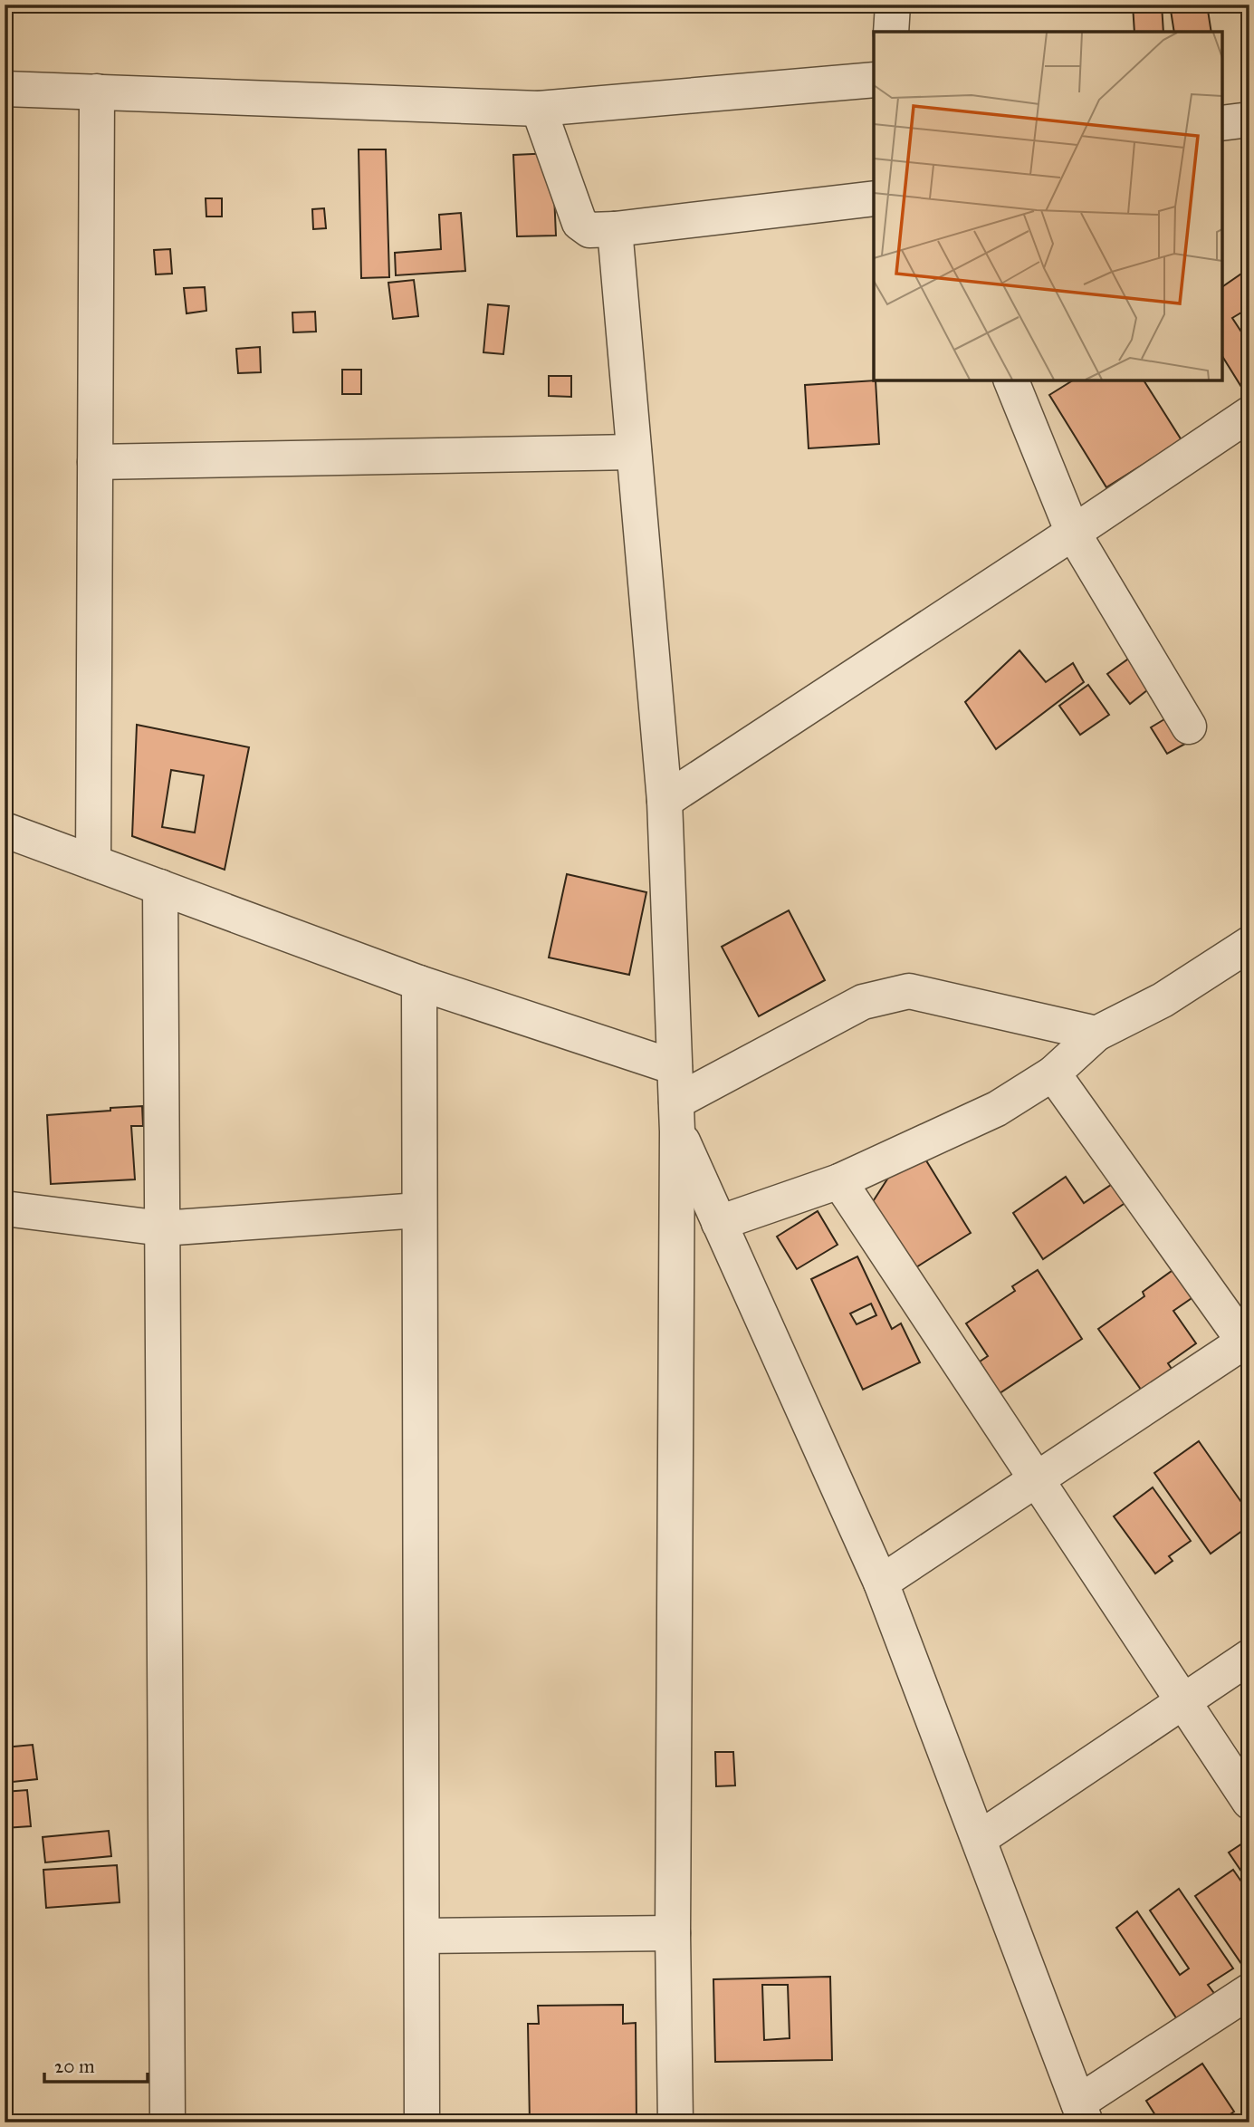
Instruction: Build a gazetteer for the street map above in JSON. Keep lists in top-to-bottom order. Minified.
{"scale_bar":"20 m"}
